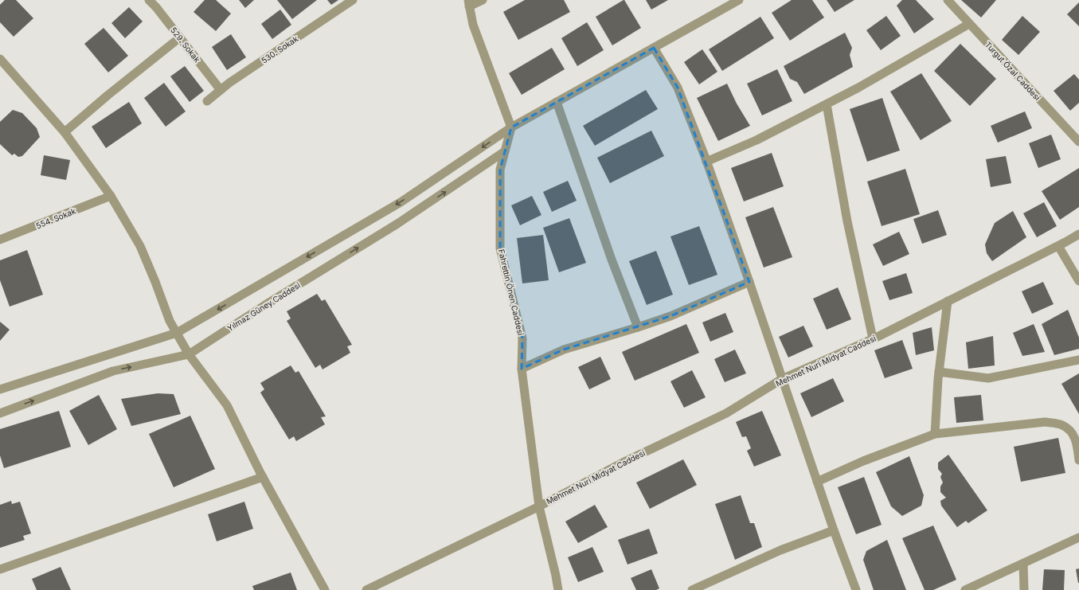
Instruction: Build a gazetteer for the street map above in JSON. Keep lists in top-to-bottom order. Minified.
{"streets":{"street":["529. Sokak","530. Sokak","Turgut Özal Caddesi","554. Sokak","Fahrettin Önen Caddesi","Yılmaz Güney Caddesi","Mehmet Nuri Midyat Caddesi"]},"crossings":[["529. Sokak","530. Sokak"],["Fahrettin Önen Caddesi","Yılmaz Güney Caddesi"],["Fahrettin Önen Caddesi","Mehmet Nuri Midyat Caddesi"]]}
